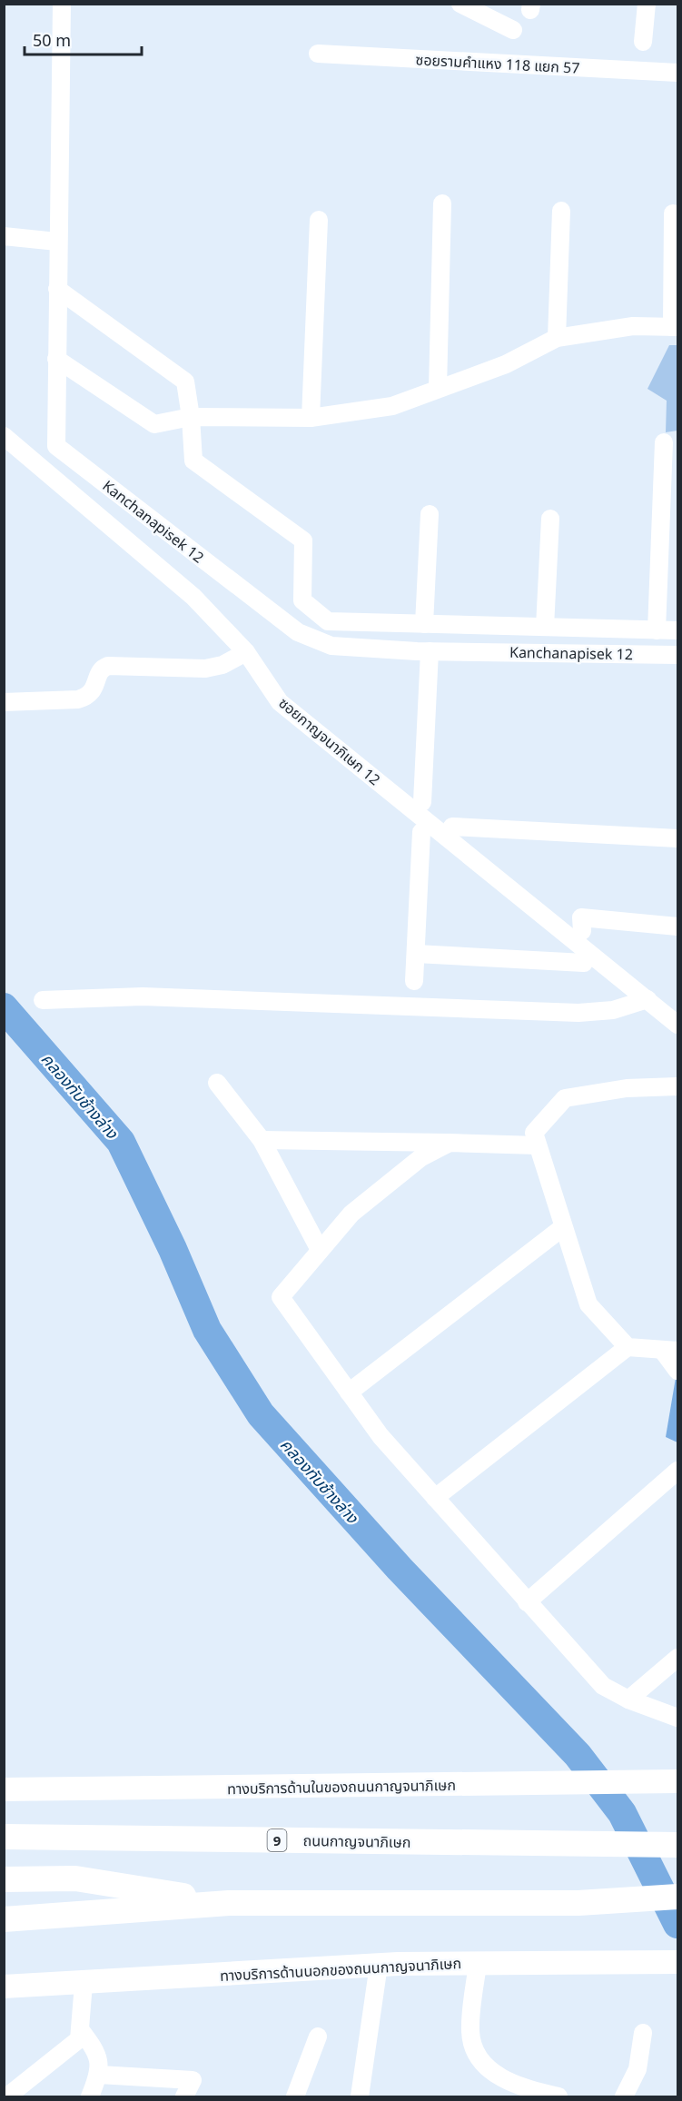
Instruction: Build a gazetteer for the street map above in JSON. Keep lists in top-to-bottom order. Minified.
{"streets":{"highway":["9","ถนนกาญจนาภิเษก"],"main road":["ทางบริการด้านในของถนนกาญจนาภิเษก","ทางบริการด้านนอกของถนนกาญจนาภิเษก"],"street":["ซอยรามคำแหง 118 แยก 57","Kanchanapisek 12","ซอยกาญจนาภิเษก 12"]},"water":["คลองทับช้างล่าง"],"scale_bar":"50 m"}
